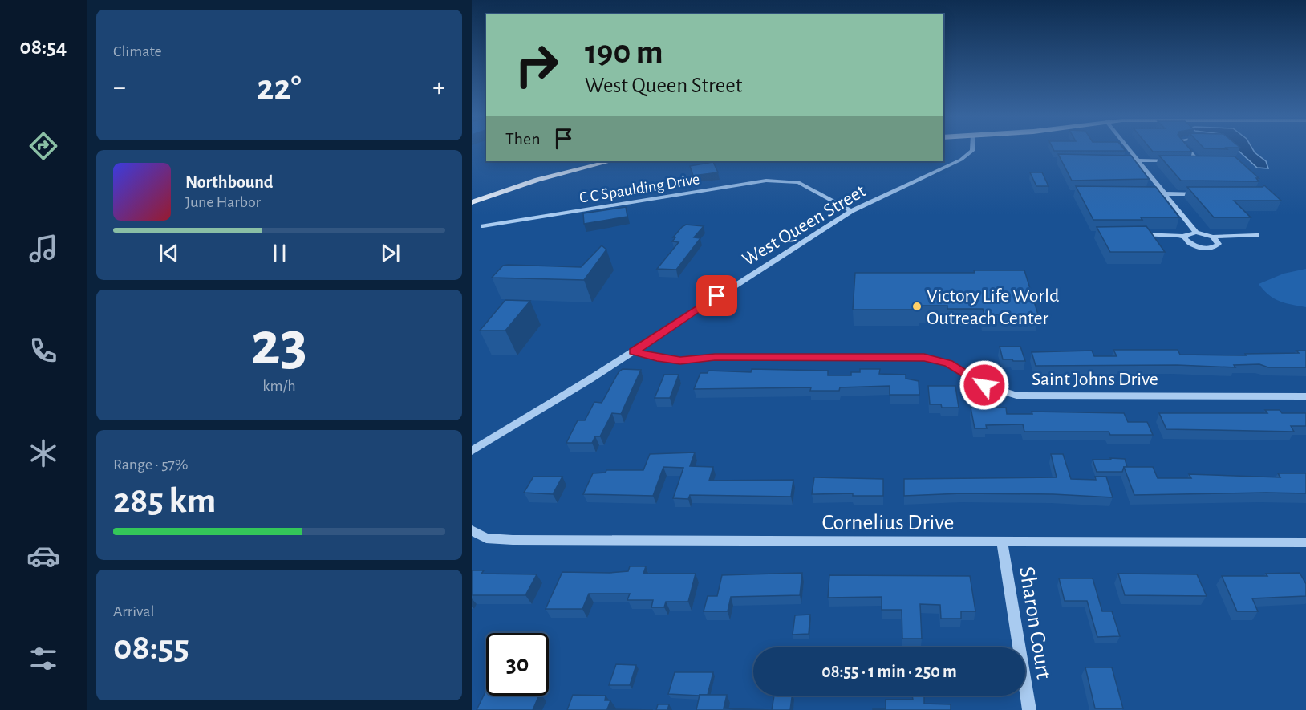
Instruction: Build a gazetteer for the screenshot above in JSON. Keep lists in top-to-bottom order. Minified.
{"streets":{"street":["C C Spaulding Drive","West Queen Street","Saint Johns Drive","Cornelius Drive","Sharon Court"]},"crossings":[["C C Spaulding Drive","West Queen Street"],["West Queen Street","Saint Johns Drive"],["Cornelius Drive","Sharon Court"]],"places":["Victory Life World Outreach Center"],"page":{"tabs":"08:54","tile":["Climate",["23","km/h"],["Range · 57%","285 km"],["Arrival","08:55"]],"turn":["190 m","West Queen Street"],"heat":["−","22°","+"],"then":"Then","song":["Northbound","June Harbor"],"limit":"30","trip":"08:55 · 1 min · 250 m"}}
